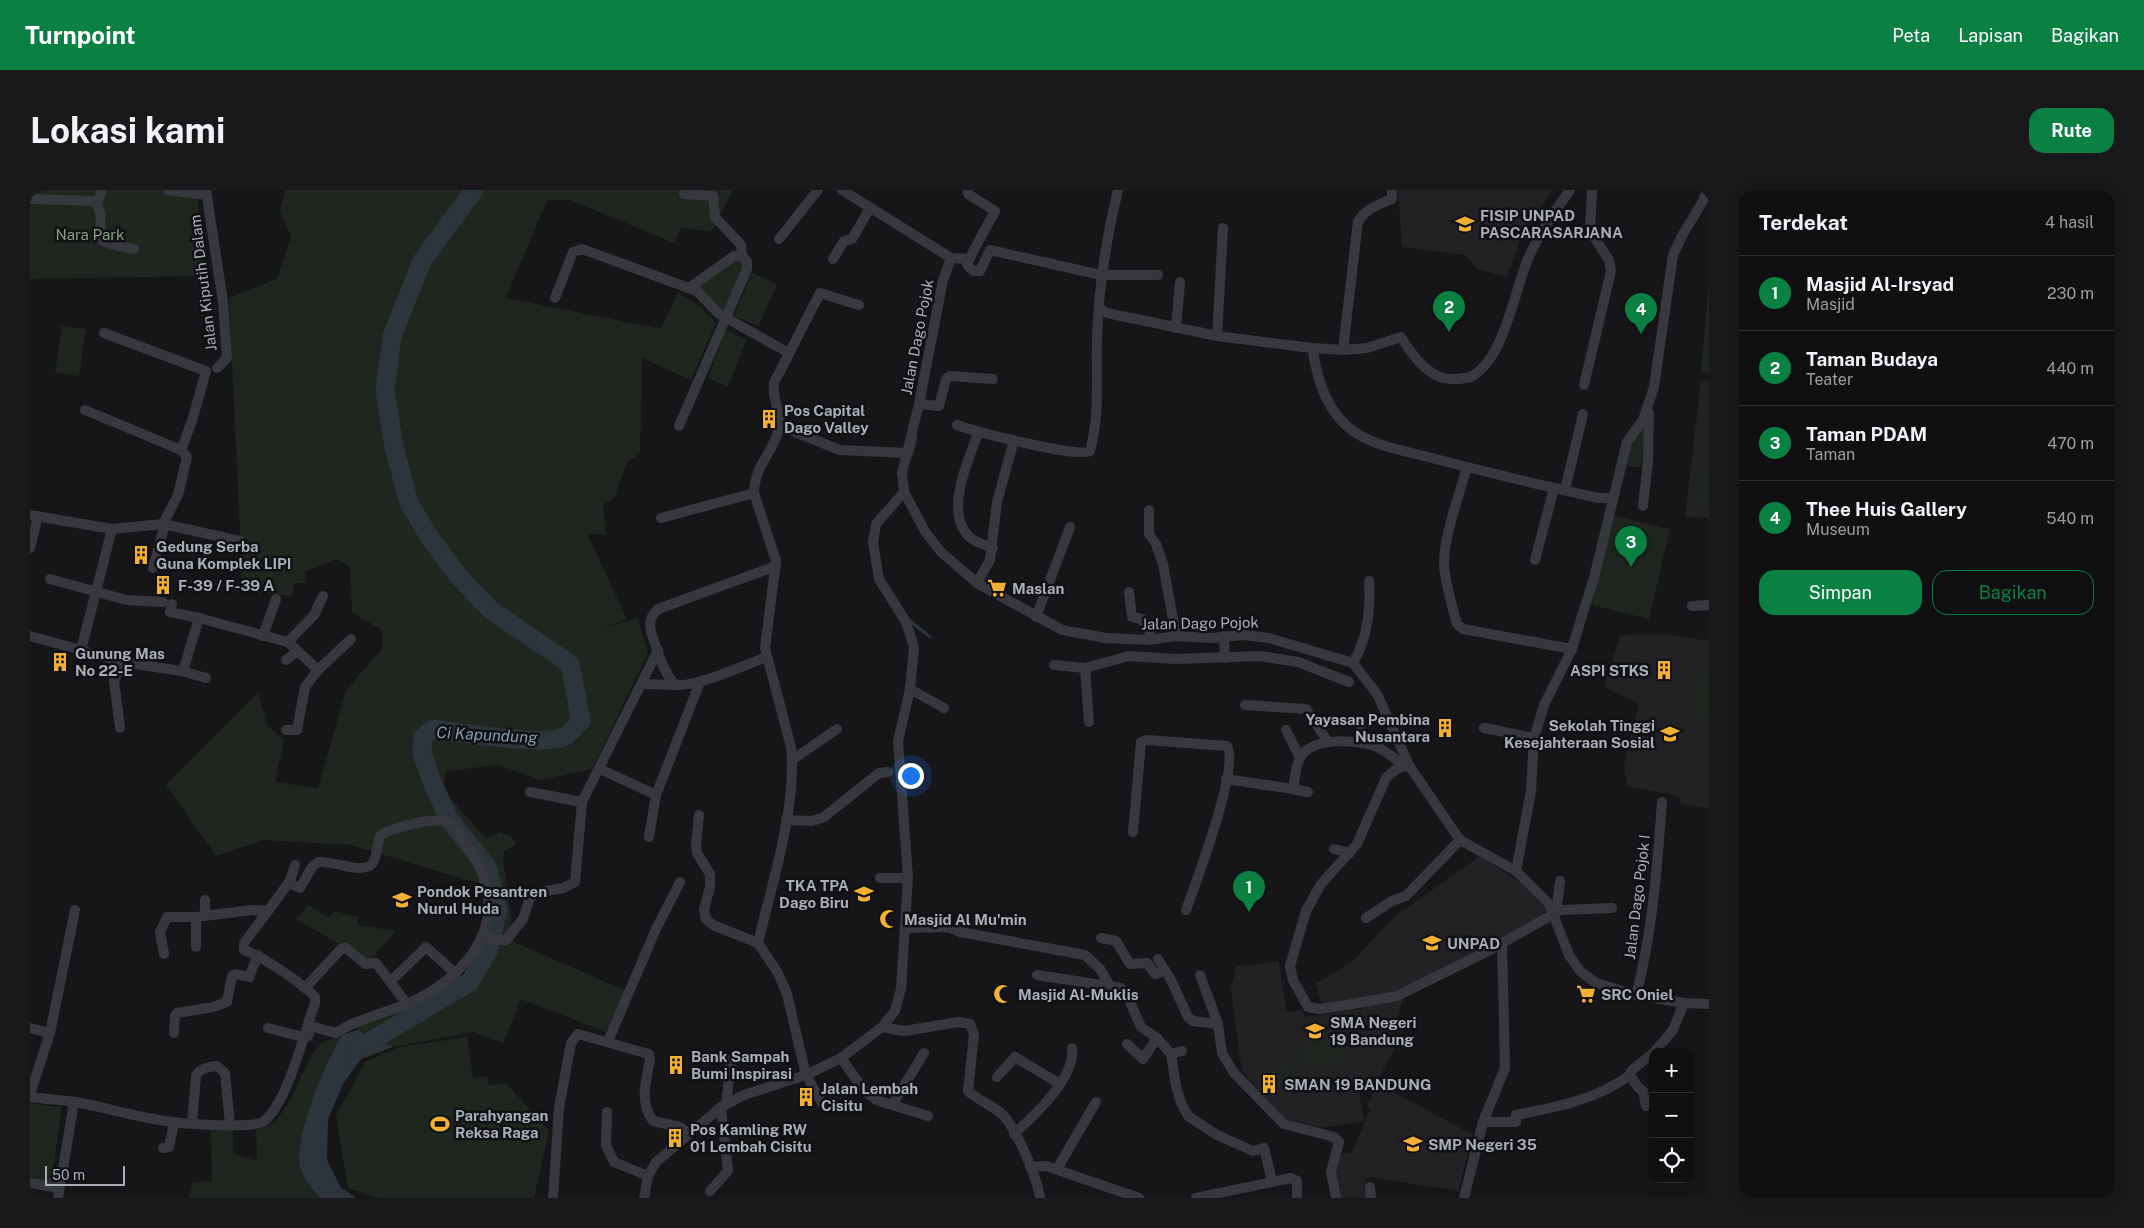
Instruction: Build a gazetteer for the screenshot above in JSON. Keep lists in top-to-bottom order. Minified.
{"streets":{"street":["Jalan Kiputih Dalam","Jalan Dago Pojok","Jalan Dago Pojok I"]},"water":["Ci Kapundung"],"parks":["Nara Park"],"places":{"school or university":["FISIP UNPAD PASCARASARJANA","Sekolah Tinggi Kesejahteraan Sosial","TKA TPA Dago Biru","Pondok Pesantren Nurul Huda","UNPAD","SMA Negeri 19 Bandung","SMP Negeri 35"],"building":["Pos Capital Dago Valley","Gedung Serba Guna Komplek LIPI","F-39 / F-39 A","Gunung Mas No 22-E","ASPI STKS","Yayasan Pembina Nusantara","Bank Sampah Bumi Inspirasi","SMAN 19 BANDUNG","Jalan Lembah Cisitu","Pos Kamling RW 01 Lembah Cisitu"],"supermarket":["Maslan","SRC Oniel"],"mosque":["Masjid Al Mu'min","Masjid Al-Muklis"],"sports":["Parahyangan Reksa Raga"]},"scale_bar":"50 m","page":{"header":"Turnpoint","nav":["Peta","Lapisan","Bagikan"],"buttons":["Rute",["Simpan","Bagikan"]],"title":"Lokasi kami","heading":["Terdekat","4 hasil"],"list":[{"mark":"1","name":"Masjid Al-Irsyad","note":"Masjid","value":"230 m"},{"mark":"2","name":"Taman Budaya","note":"Teater","value":"440 m"},{"mark":"3","name":"Taman PDAM","note":"Taman","value":"470 m"},{"mark":"4","name":"Thee Huis Gallery","note":"Museum","value":"540 m"}],"pins":["2","4","3","1"],"map_buttons":["+","−"],"scale":"50 m"}}
